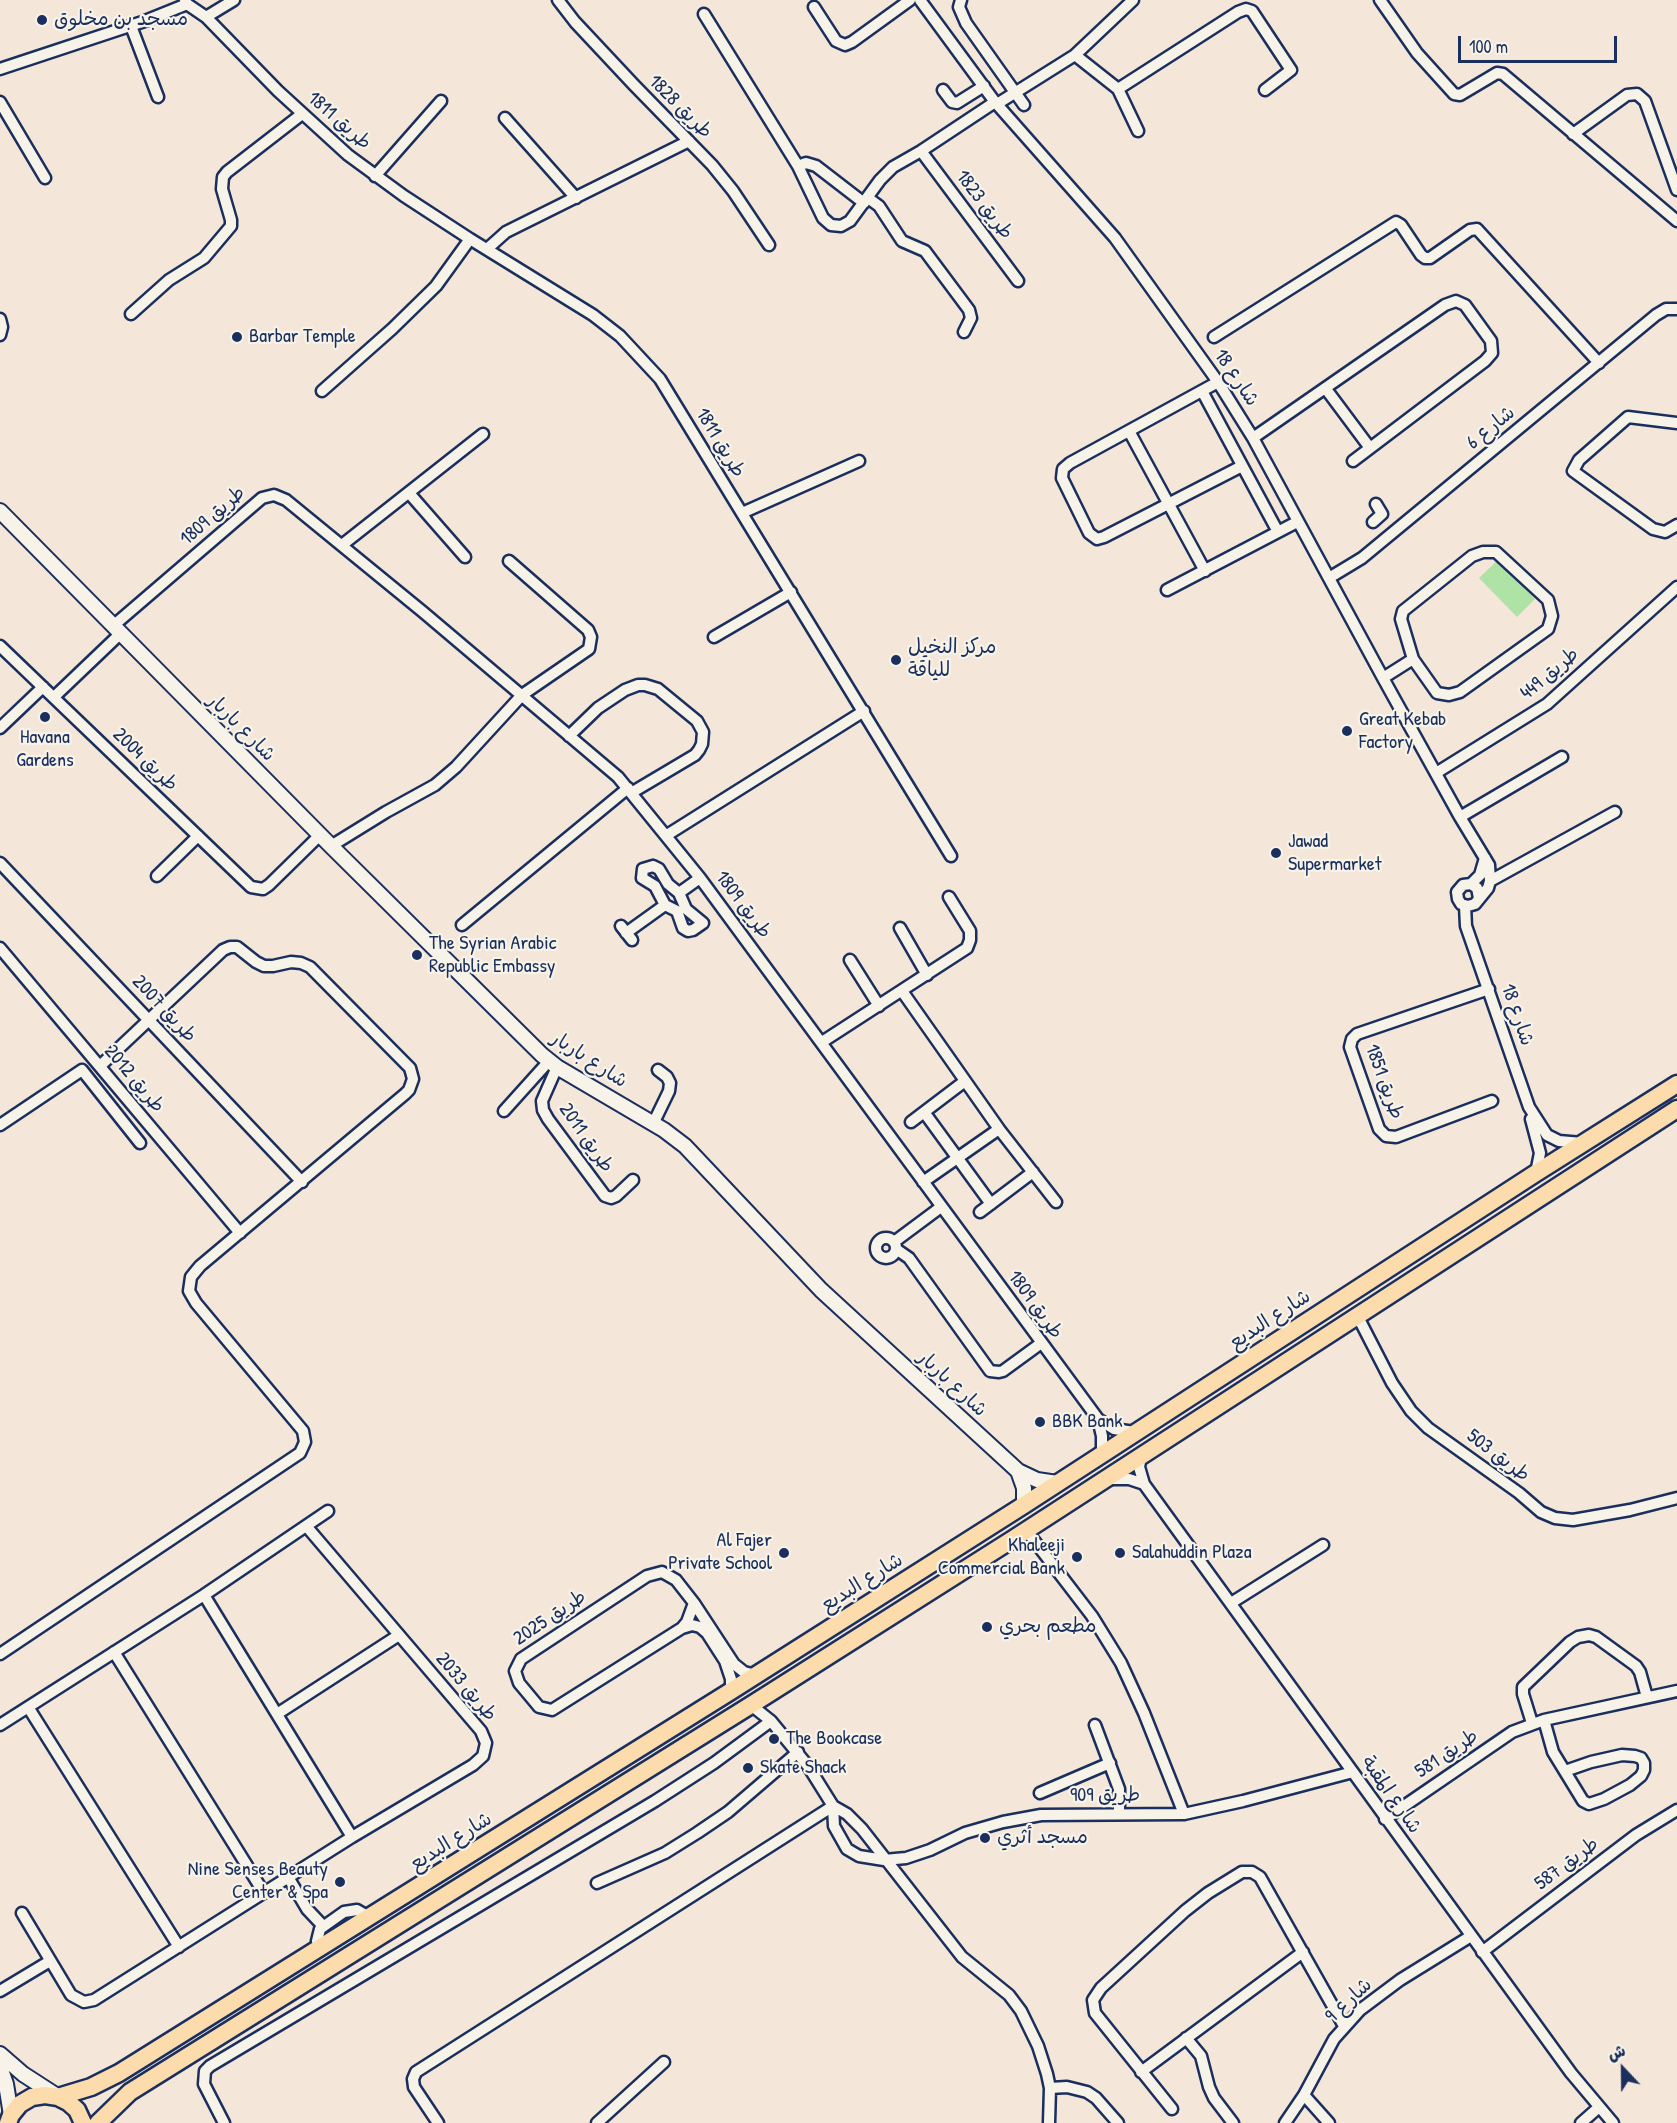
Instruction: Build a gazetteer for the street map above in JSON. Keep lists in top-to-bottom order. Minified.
{"streets":{"main road":["شارع البديع"],"street":["طريق 1828","طريق 1811","طريق 1823","شارع 18","شارع 6","طريق 1809","طريق 449","شارع باربار","طريق 2004","طريق 2007","طريق 2012","طريق 1851","طريق 2011","طريق 503","طريق 2025","طريق 2033","طريق 581","شارع المقبة","طريق 909","طريق 587","شارع 9"]},"crossings":[["شارع 18","شارع 6"],["شارع 18","طريق 449"],["شارع 18","طريق 1851"],["شارع 18","شارع البديع"],["طريق 1809","شارع باربار"],["طريق 1809","طريق 2004"],["طريق 1809","شارع البديع"],["شارع باربار","طريق 2004"],["شارع باربار","طريق 2011"],["شارع باربار","شارع البديع"],["شارع البديع","طريق 2025"],["طريق 581","شارع المقبة"],["شارع المقبة","طريق 909"],["شارع المقبة","طريق 587"],["شارع المقبة","شارع 9"]],"places":["مسجد بن مخلوق","Barbar Temple","مركز النخيل للياقة","Havana Gardens","Great Kebab Factory","Jawad Supermarket","The Syrian Arabic Republic Embassy","BBK Bank","Al Fajer Private School","Salahuddin Plaza","Khaleeji Commercial Bank","مطعم بحري","The Bookcase","Skate Shack","مسجد أثري","Nine Senses Beauty Center & Spa"],"scale_bar":"100 m","north":"top"}
